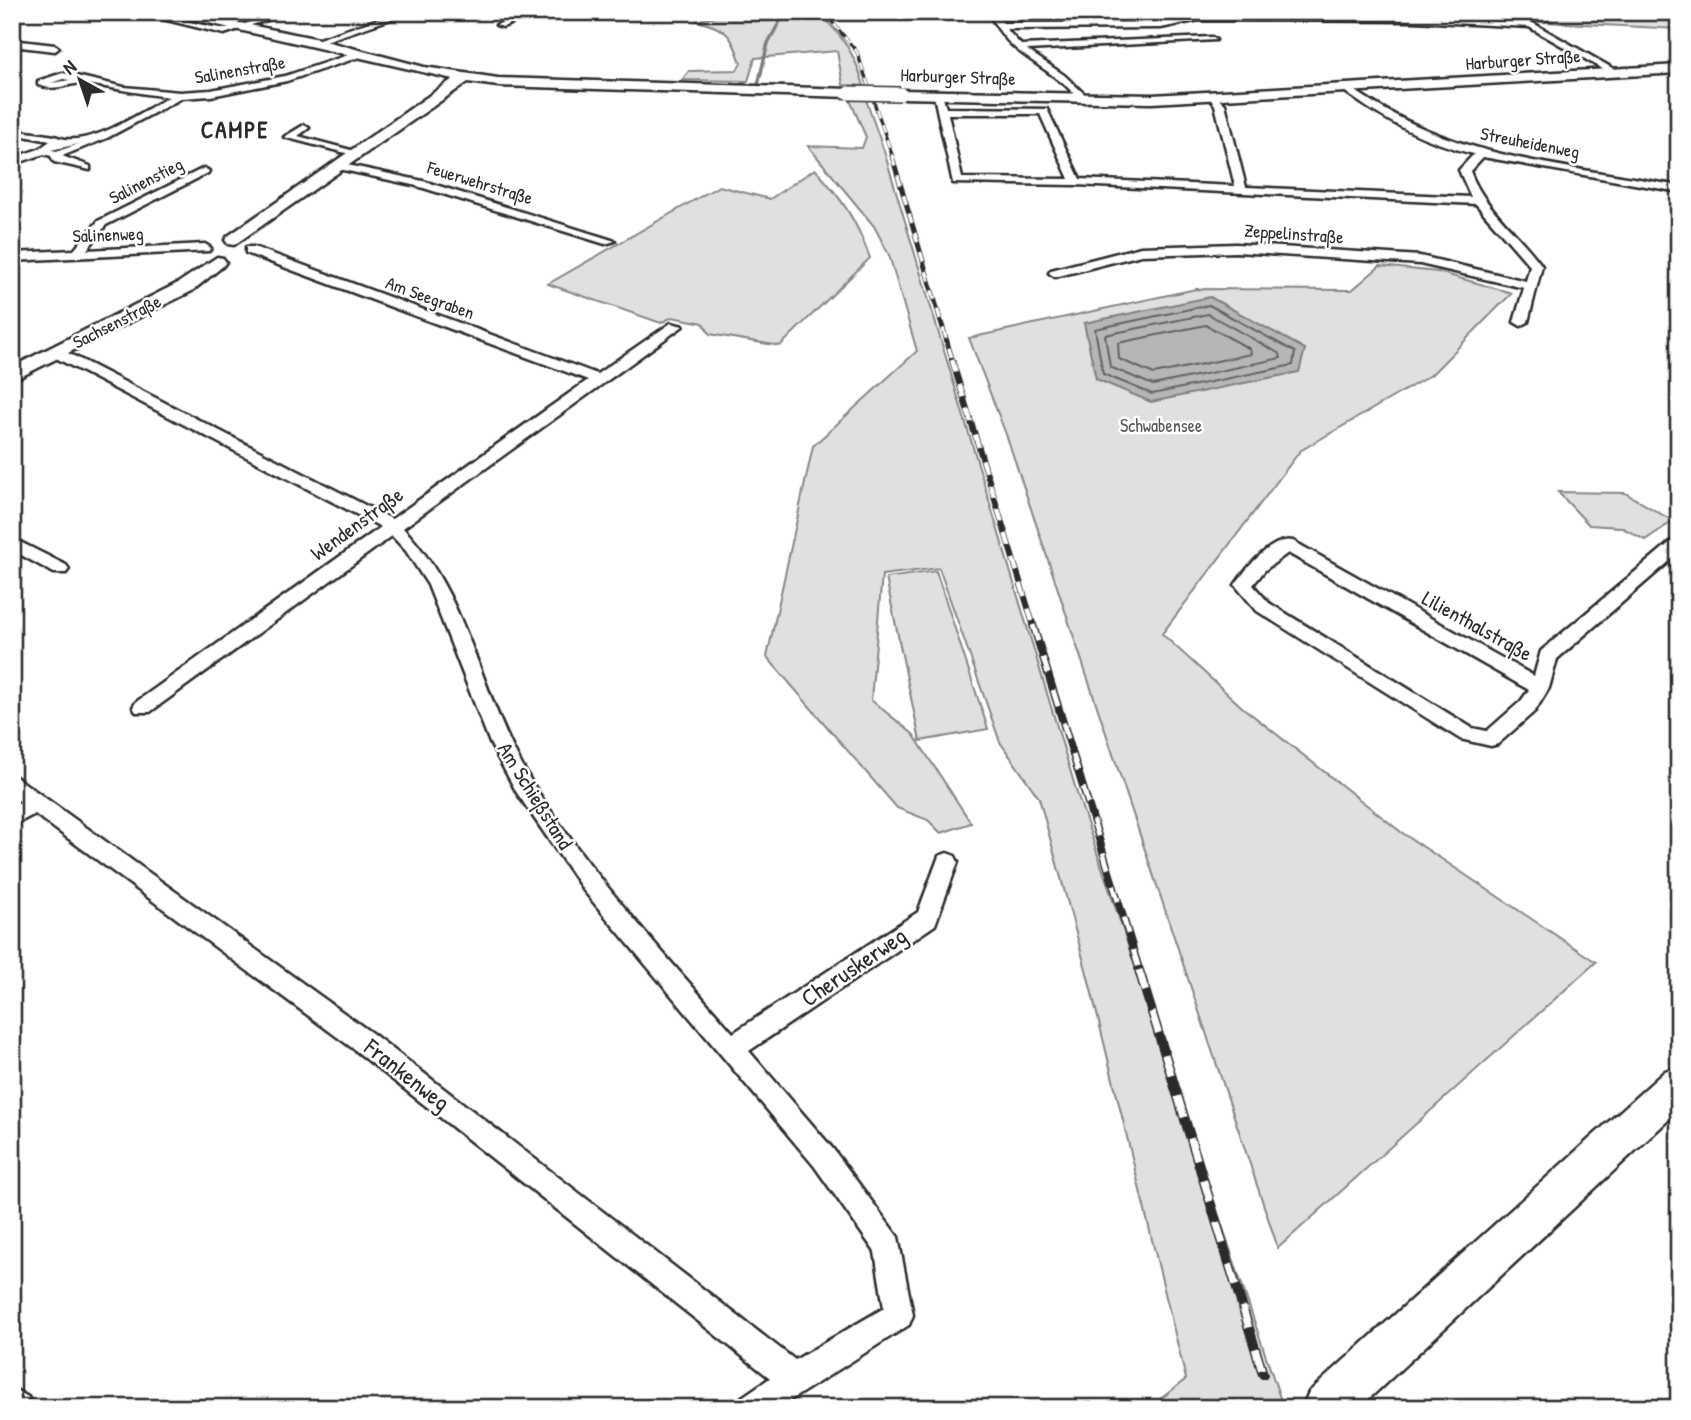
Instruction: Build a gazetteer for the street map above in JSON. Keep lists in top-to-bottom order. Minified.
{"streets":{"main road":["Harburger Straße","Sachsenstraße"],"street":["Salinenstraße","Streuheidenweg","Salinenstieg","Feuerwehrstraße","Zeppelinstraße","Salinenweg","Am Seegraben","Wendenstraße","Lilienthalstraße","Am Schießstand","Cheruskerweg","Frankenweg"]},"crossings":[["Harburger Straße","Salinenstraße"],["Harburger Straße","Streuheidenweg"],["Salinenstieg","Salinenweg"],["Salinenweg","Sachsenstraße"],["Am Seegraben","Wendenstraße"],["Sachsenstraße","Am Schießstand"],["Wendenstraße","Am Schießstand"],["Am Schießstand","Cheruskerweg"],["Am Schießstand","Frankenweg"]],"districts":["CAMPE"],"parks":["Schwabensee"],"north":"top left"}
